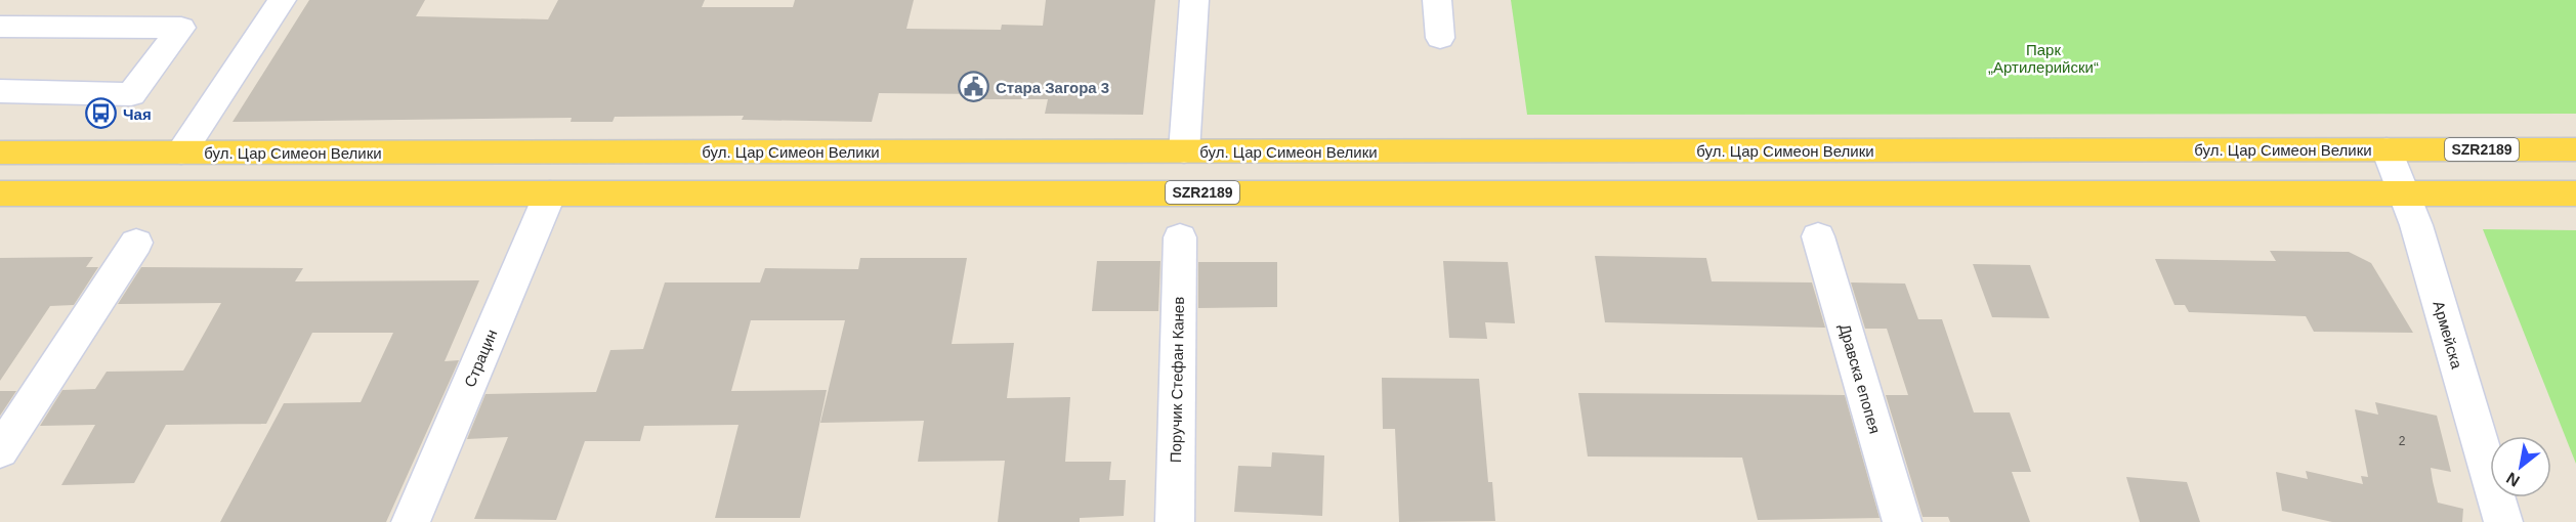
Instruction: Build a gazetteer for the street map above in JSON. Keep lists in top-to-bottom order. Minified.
{"streets":{"main road":["бул. Цар Симеон Велики","SZR2189"],"street":["Армейска","Страцин","Дравска епопея","Поручик Стефан Канев"]},"crossings":[["бул. Цар Симеон Велики","Армейска"],["SZR2189","Армейска"],["SZR2189","Страцин"]],"parks":["Парк „Артилерийски“"],"places":{"public building":["Стара Загора 3"],"bus stop":["Чая"]},"house_numbers":["2"],"north":"bottom left"}
